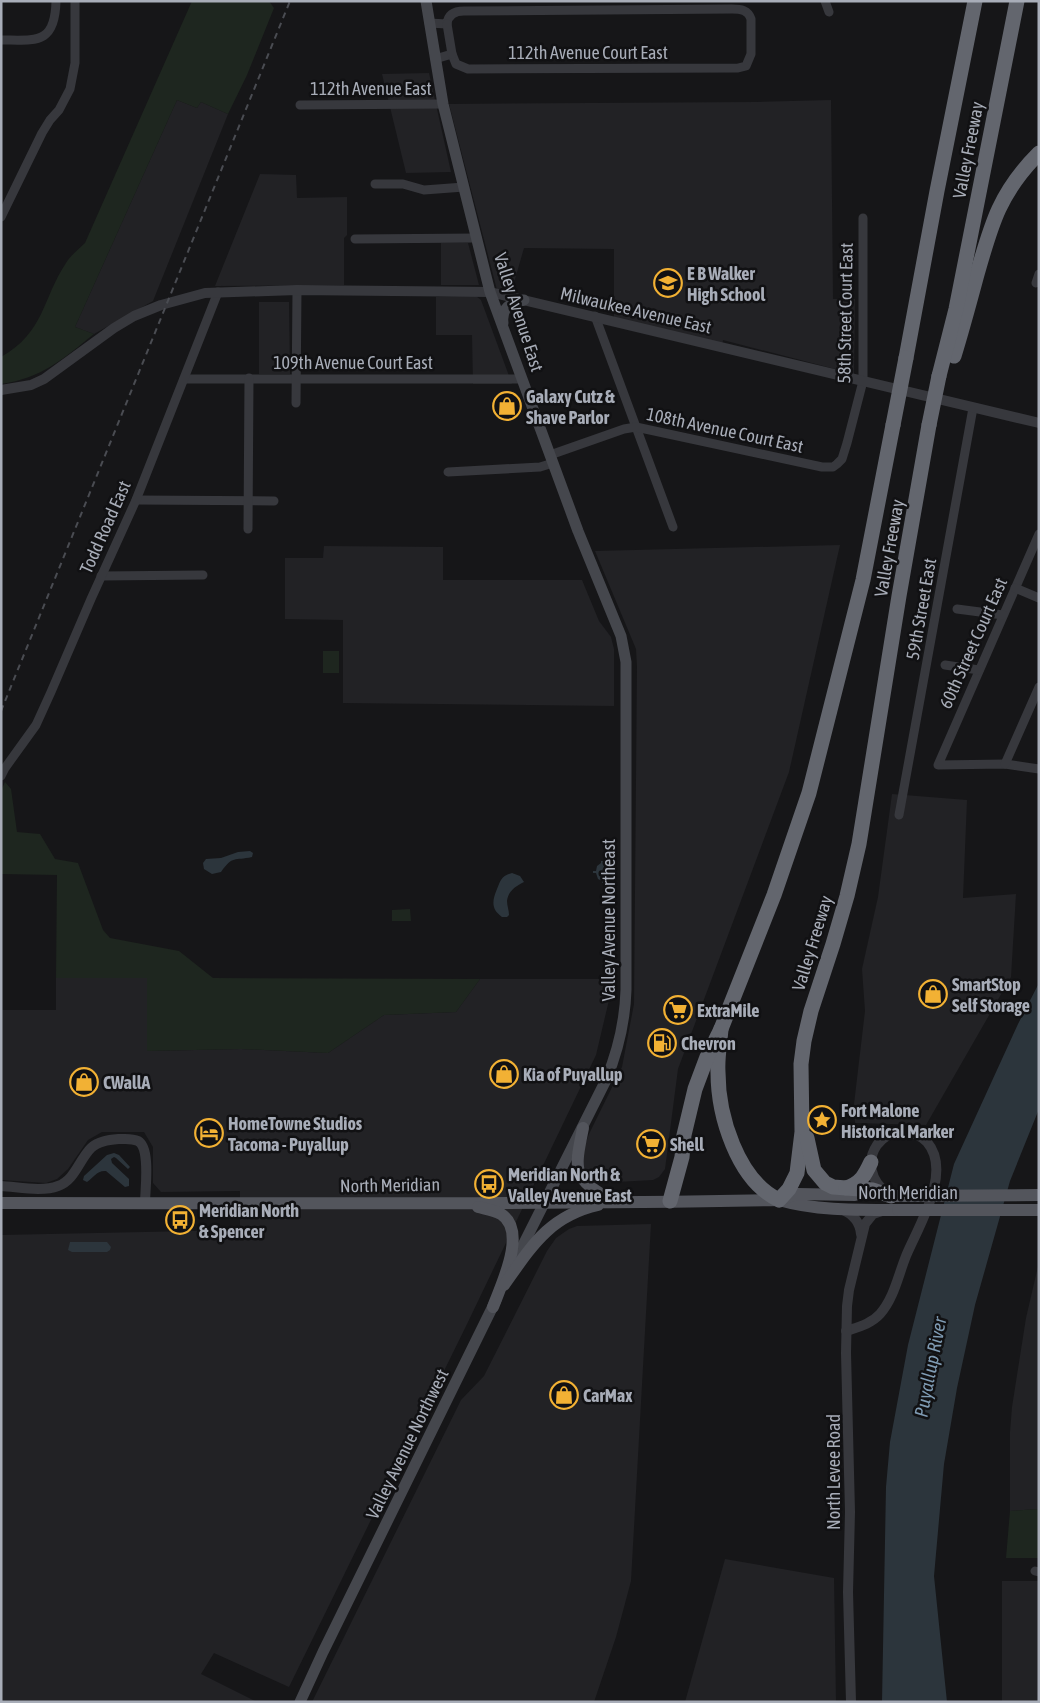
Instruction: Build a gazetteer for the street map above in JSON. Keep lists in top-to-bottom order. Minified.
{"streets":{"highway":["Valley Freeway"],"main road":["Valley Avenue East","Valley Avenue Northeast","North Meridian","Valley Avenue Northwest"],"street":["112th Avenue Court East","112th Avenue East","Milwaukee Avenue East","58th Street Court East","109th Avenue Court East","108th Avenue Court East","Todd Road East","59th Street East","60th Street Court East","North Levee Road"]},"crossings":[["112th Avenue East","Valley Avenue East"],["Milwaukee Avenue East","Valley Avenue East"],["Milwaukee Avenue East","58th Street Court East"],["Milwaukee Avenue East","Todd Road East"],["Milwaukee Avenue East","59th Street East"],["Valley Avenue East","109th Avenue Court East"],["Valley Avenue East","108th Avenue Court East"],["Valley Avenue East","Valley Avenue Northeast"],["58th Street Court East","108th Avenue Court East"],["109th Avenue Court East","Todd Road East"],["Valley Avenue Northeast","North Meridian"],["Valley Avenue Northeast","Valley Avenue Northwest"],["North Meridian","Valley Avenue Northwest"],["North Meridian","North Levee Road"]],"water":["Puyallup River"],"places":{"school or university":["E B Walker High School"],"shop":["Galaxy Cutz & Shave Parlor","SmartStop Self Storage","Kia of Puyallup","CWallA","CarMax"],"supermarket":["ExtraMile","Shell"],"fuel station":["Chevron"],"place":["Fort Malone Historical Marker"],"hotel":["HomeTowne Studios Tacoma - Puyallup"],"bus stop":["Meridian North & Valley Avenue East","Meridian North & Spencer"]}}
